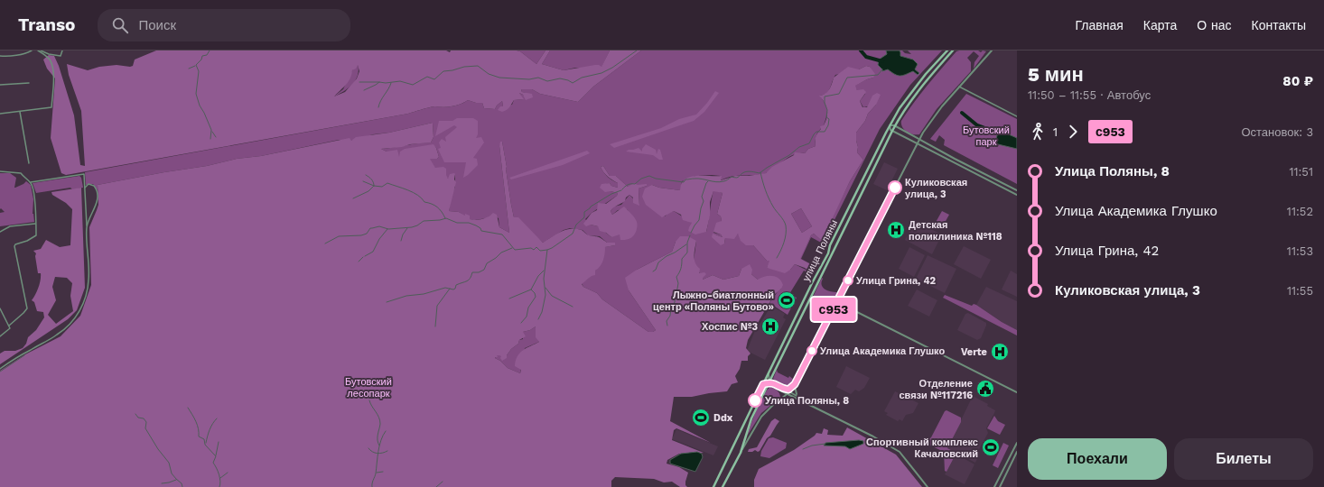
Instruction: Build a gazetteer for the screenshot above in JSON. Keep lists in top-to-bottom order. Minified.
{"streets":{"main road":["улица Поляны"]},"parks":["Бутовский парк","Бутовский лесопарк"],"places":{"other":["Куликовская улица, 3","Улица Грина, 42","Улица Академика Глушко","Улица Поляны, 8"],"hospital":["Детская поликлиника №118","Хоспис №3","Verte"],"sports":["Лыжно-биатлонный центр «Поляны Бутово»","Ddx","Спортивный комплекс Качаловский"],"public building":["Отделение связи №117216"]},"lines":["bus line с953"],"page":{"header":"Transo","search":"Поиск","nav":["Главная","Карта","О нас","Контакты"],"on_map":"с953","heading":["5 мин","11:50 – 11:55 · Автобус","80 ₽"],"legs":["1","с953","Остановок: 3"],"list":[{"name":"Улица Поляны, 8","value":"11:51"},{"name":"Улица Академика Глушко","value":"11:52"},{"name":"Улица Грина, 42","value":"11:53"},{"name":"Куликовская улица, 3","value":"11:55"}],"buttons":["Поехали","Билеты"]}}
